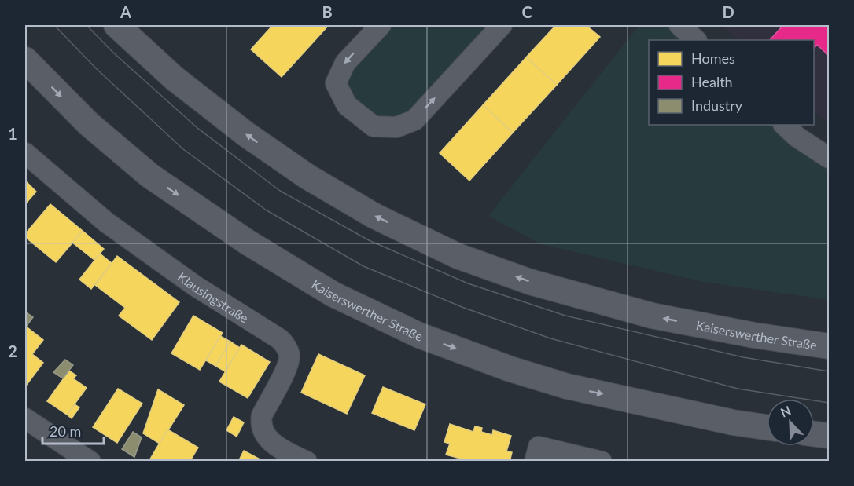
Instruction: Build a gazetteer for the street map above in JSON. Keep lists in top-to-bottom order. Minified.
{"streets":{"street":["Klausingstraße","Kaiserswerther Straße"]},"legend":["Homes","Health","Industry"],"scale_bar":"20 m","north":"top left","grid":{"columns":["A","B","C","D"],"rows":["1","2"]}}
